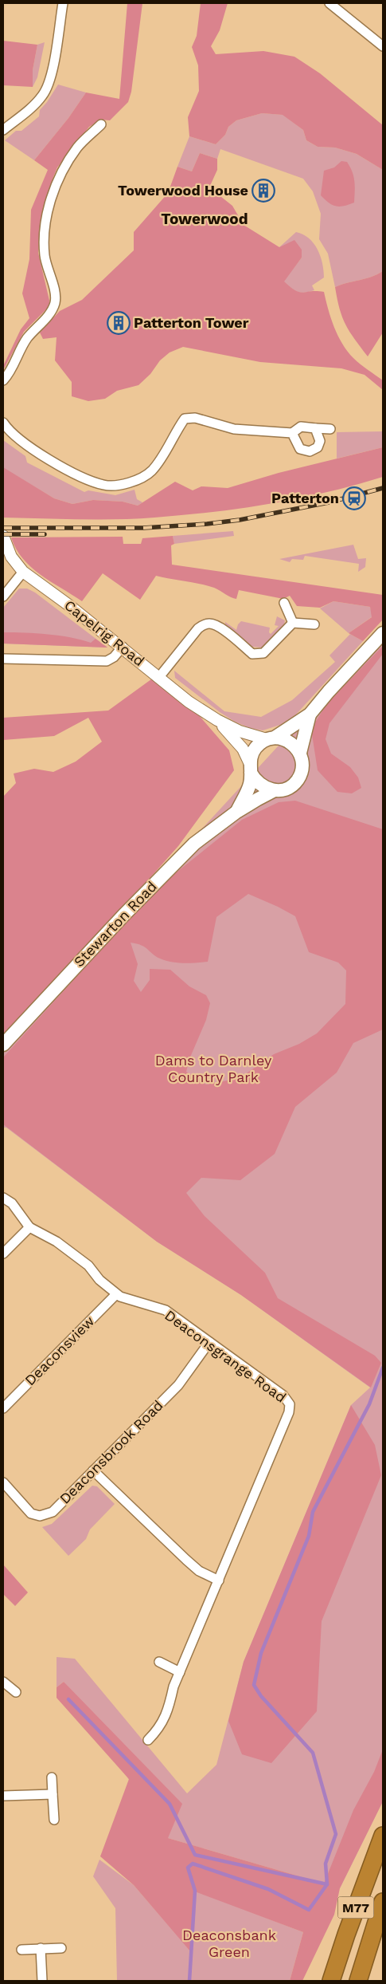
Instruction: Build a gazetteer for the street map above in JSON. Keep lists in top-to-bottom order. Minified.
{"streets":{"highway":["M77"],"main road":["Stewarton Road"],"street":["Capelrig Road","Deaconsview","Deaconsgrange Road","Deaconsbrook Road"]},"crossings":[["Capelrig Road","Stewarton Road"],["Deaconsview","Deaconsgrange Road"],["Deaconsgrange Road","Deaconsbrook Road"]],"districts":["Towerwood"],"parks":["Dams to Darnley Country Park","Deaconsbank Green"],"places":{"building":["Towerwood House","Patterton Tower"],"station":["Patterton"]}}
